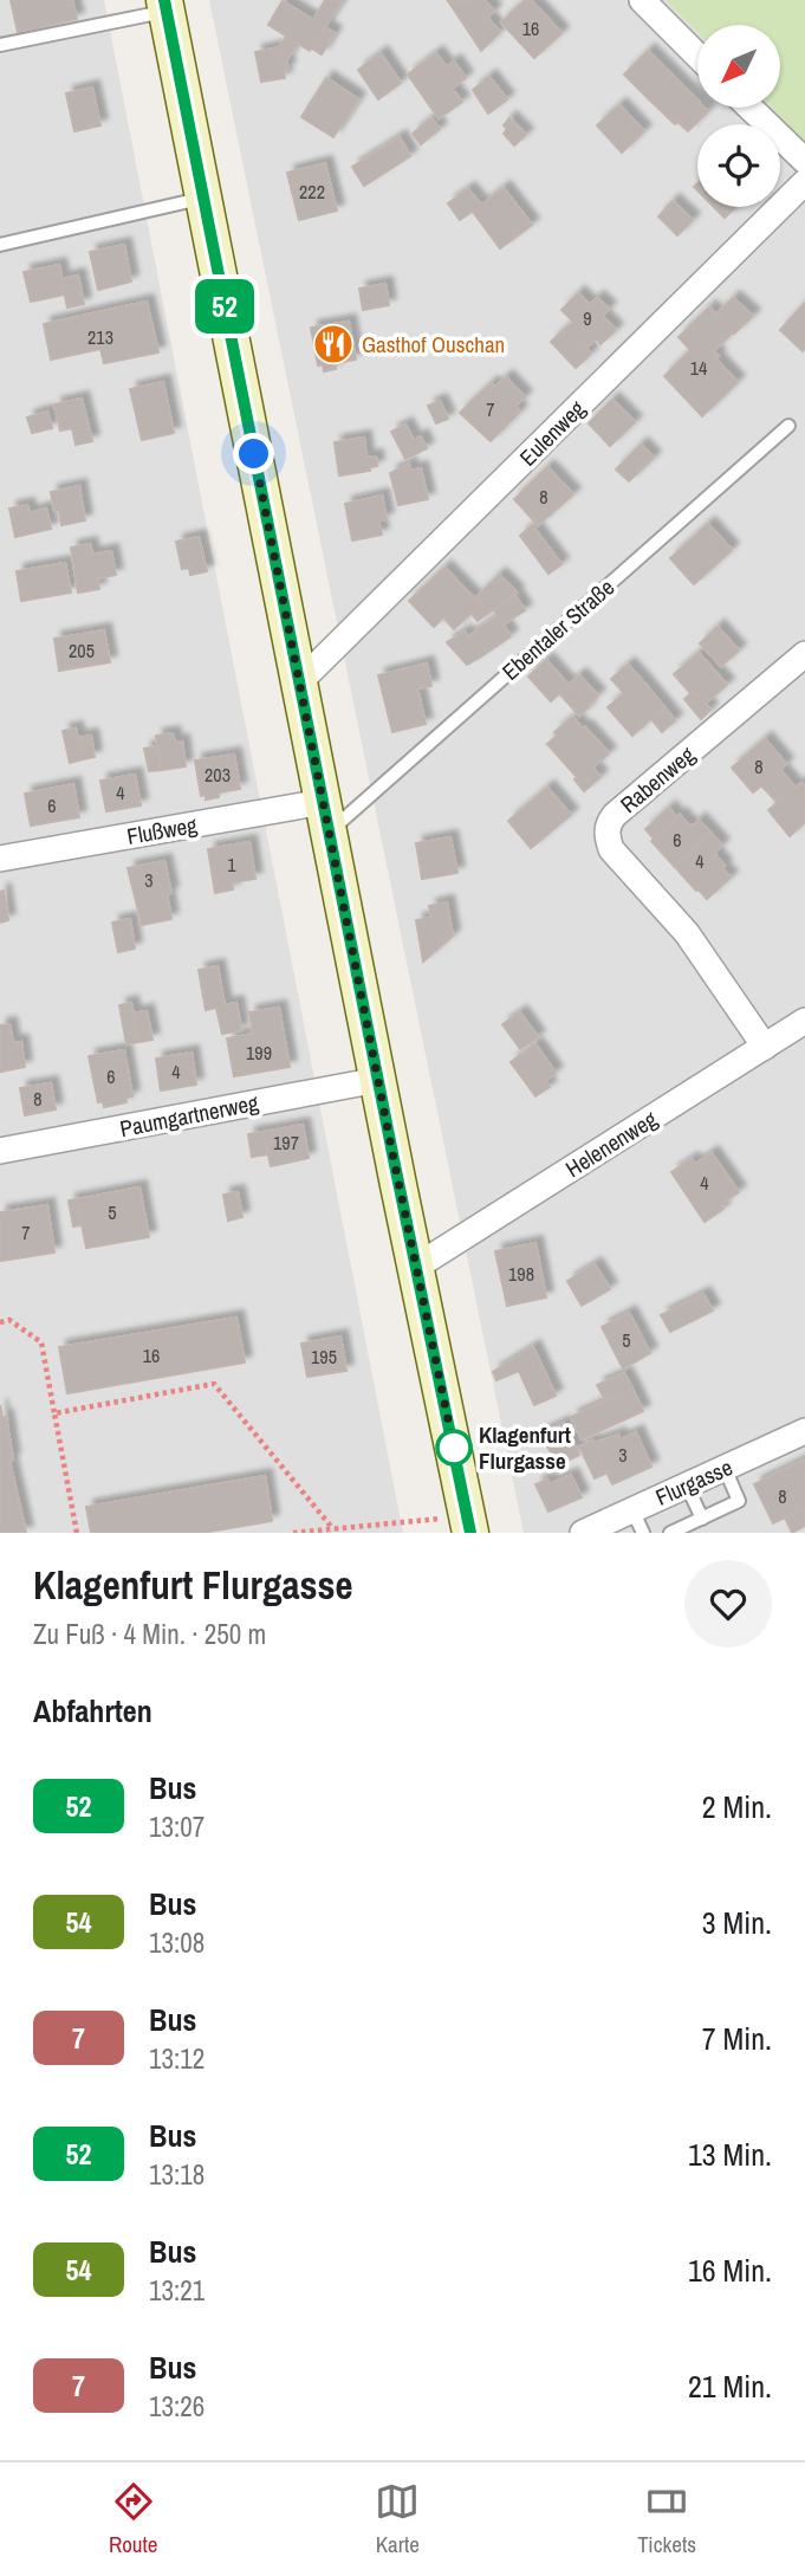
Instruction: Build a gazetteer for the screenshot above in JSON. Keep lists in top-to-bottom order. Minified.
{"streets":{"street":["Eulenweg","Rabenweg","Flußweg","Paumgartnerweg","Helenenweg","Flurgasse"],"lane":["Ebentaler Straße"]},"crossings":[["Ebentaler Straße","Flußweg"],["Rabenweg","Helenenweg"]],"places":{"restaurant":["Gasthof Ouschan"],"other":["Klagenfurt Flurgasse"]},"lines":["bus line 52"],"house_numbers":["16","222","9","213","14","7","8","205","8","203","4","6","6","4","1","3","199","4","6","8","197","4","5","7","198","5","16","195","3","8"],"north":"bottom left","page":{"on_map":"52","heading":[["Klagenfurt Flurgasse","Zu Fuß · 4 Min. · 250 m"],"Abfahrten"],"list":[{"mark":"52","name":"Bus","note":"13:07","value":"2 Min."},{"mark":"54","name":"Bus","note":"13:08","value":"3 Min."},{"mark":"7","name":"Bus","note":"13:12","value":"7 Min."},{"mark":"52","name":"Bus","note":"13:18","value":"13 Min."},{"mark":"54","name":"Bus","note":"13:21","value":"16 Min."},{"mark":"7","name":"Bus","note":"13:26","value":"21 Min."}],"tabs":["Route","Karte","Tickets"]}}
